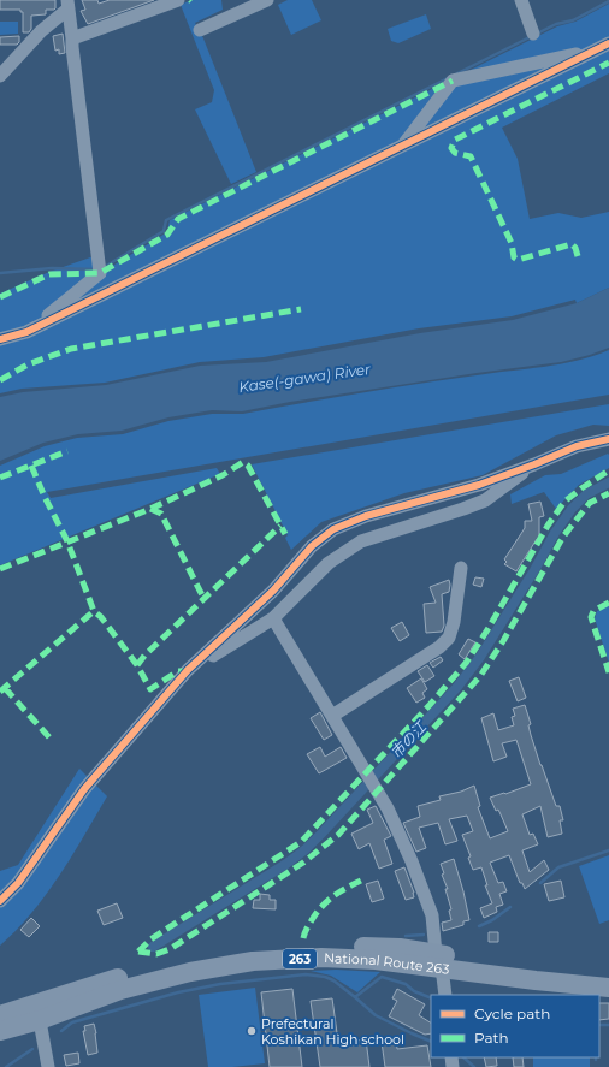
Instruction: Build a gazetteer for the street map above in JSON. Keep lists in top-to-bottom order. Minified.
{"streets":{"highway":["263","National Route 263"]},"water":["Kase(-gawa) River","市の江"],"places":["Prefectural Koshikan High school"],"legend":["Cycle path","Path"]}
